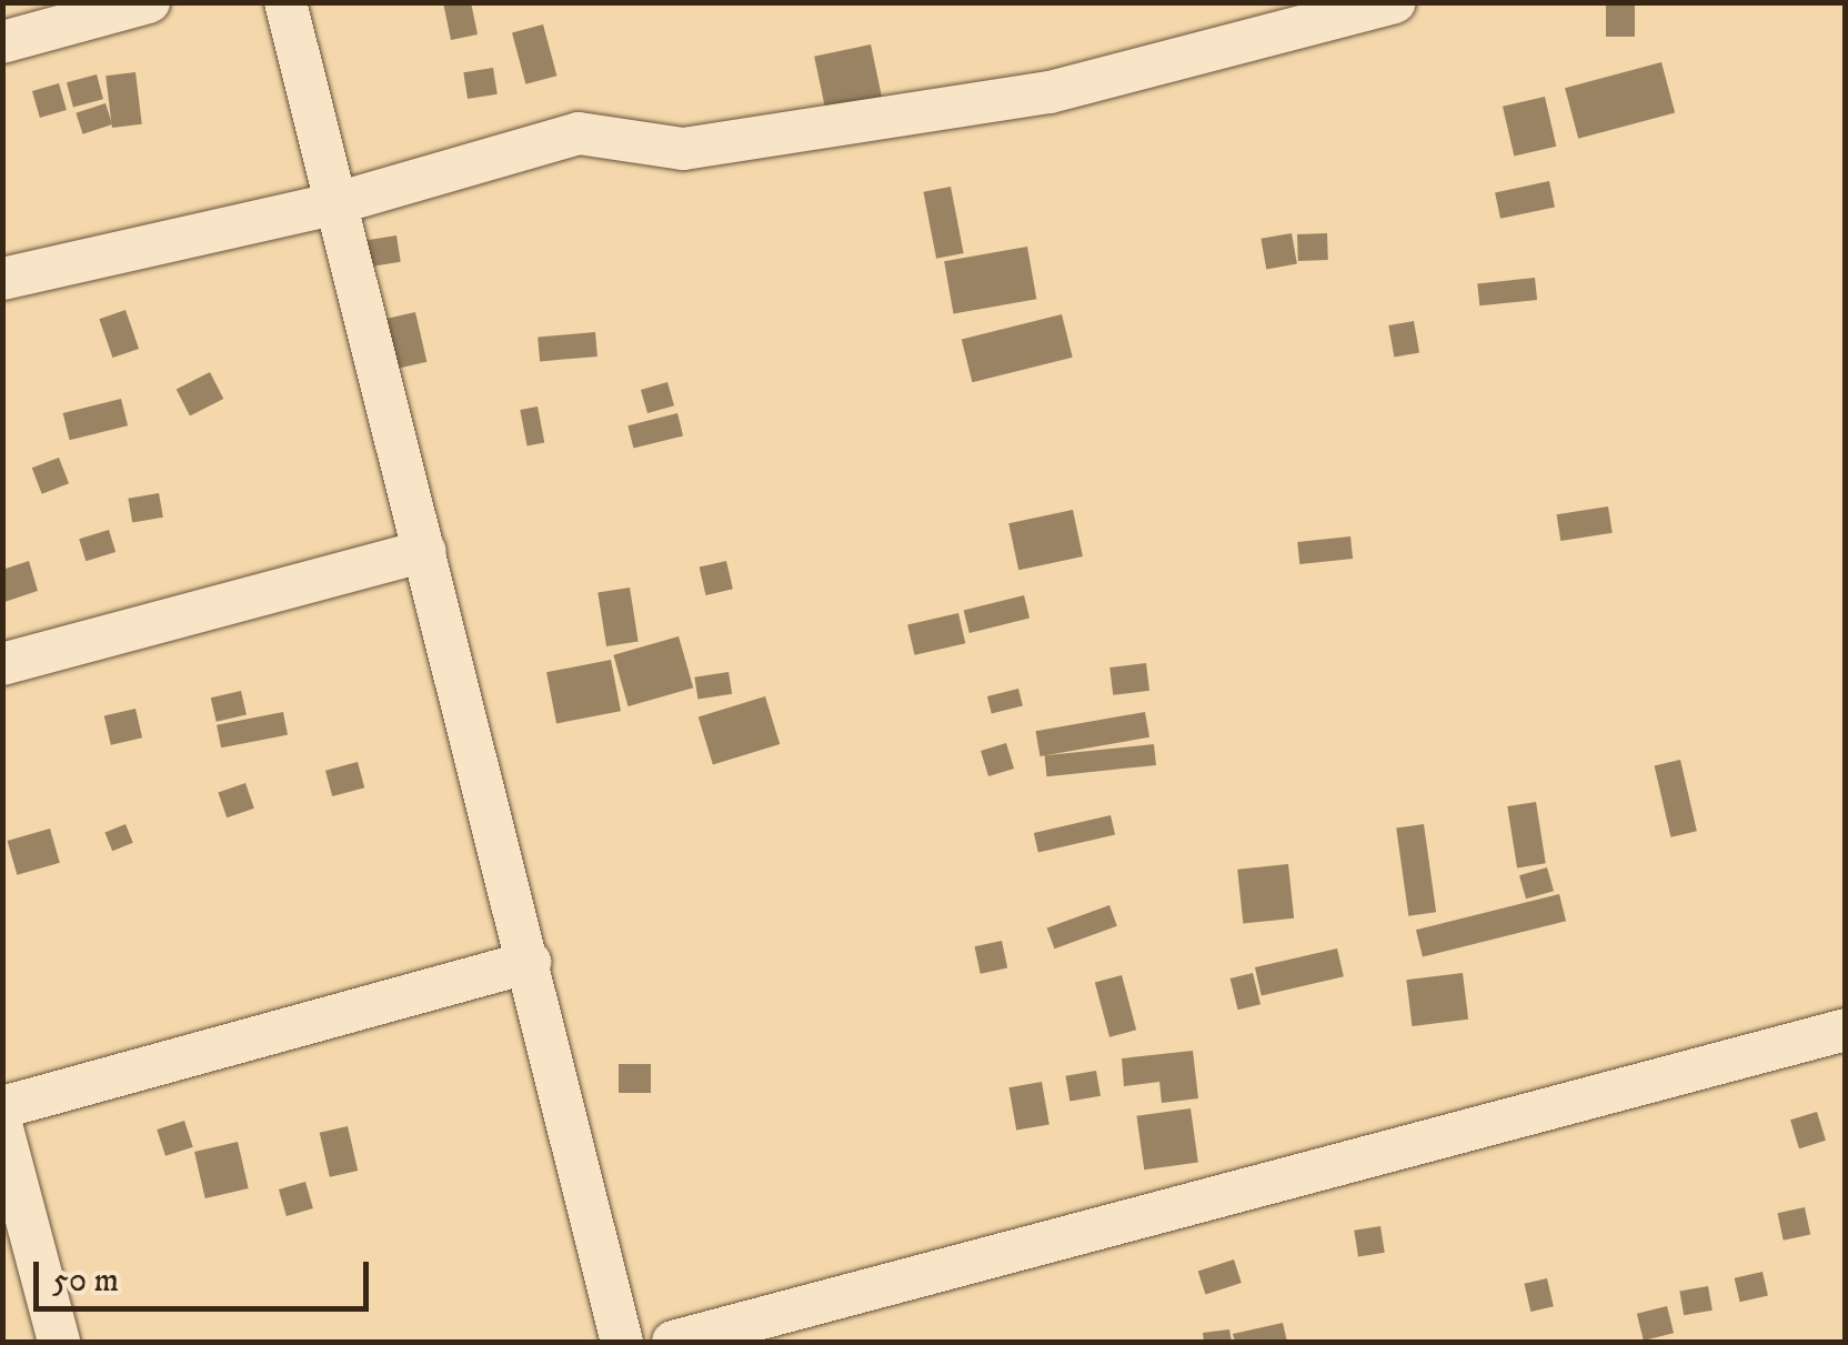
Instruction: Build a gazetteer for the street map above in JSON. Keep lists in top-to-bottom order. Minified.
{"scale_bar":"50 m"}
